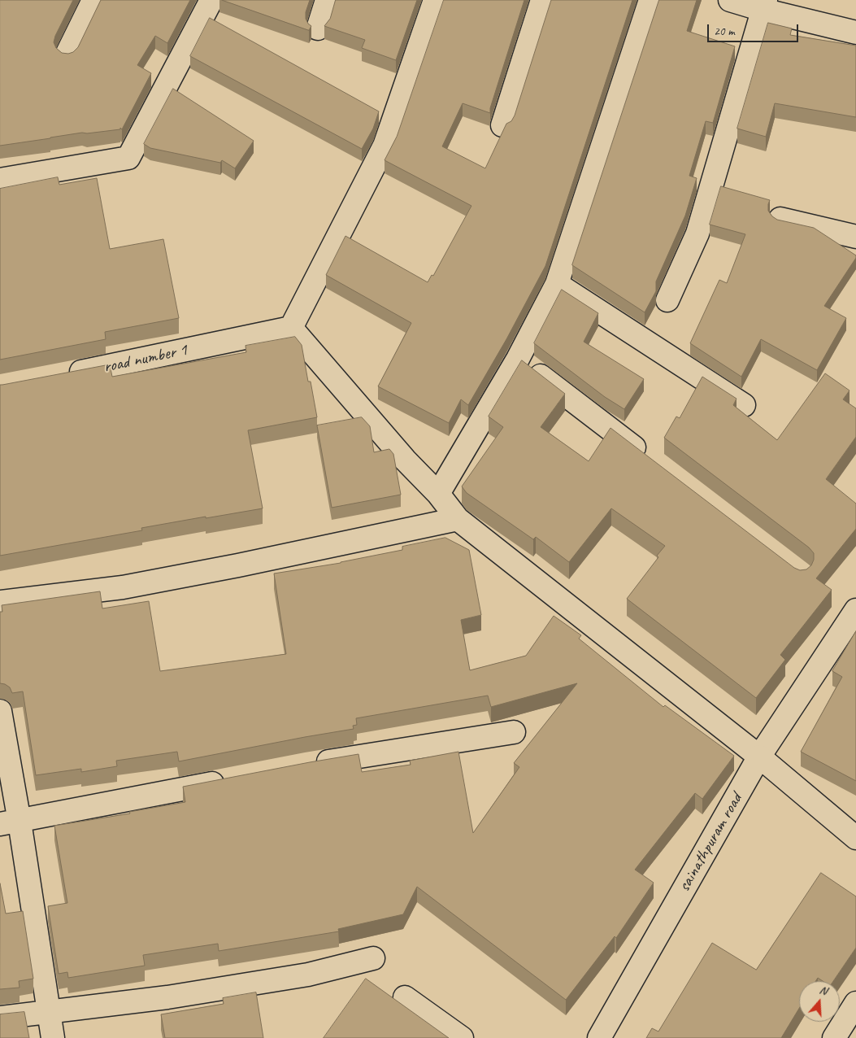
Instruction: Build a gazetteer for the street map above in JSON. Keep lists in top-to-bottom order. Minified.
{"streets":{"street":["road number 1","sainathpuram road"]},"scale_bar":"20 m","north":"top"}
